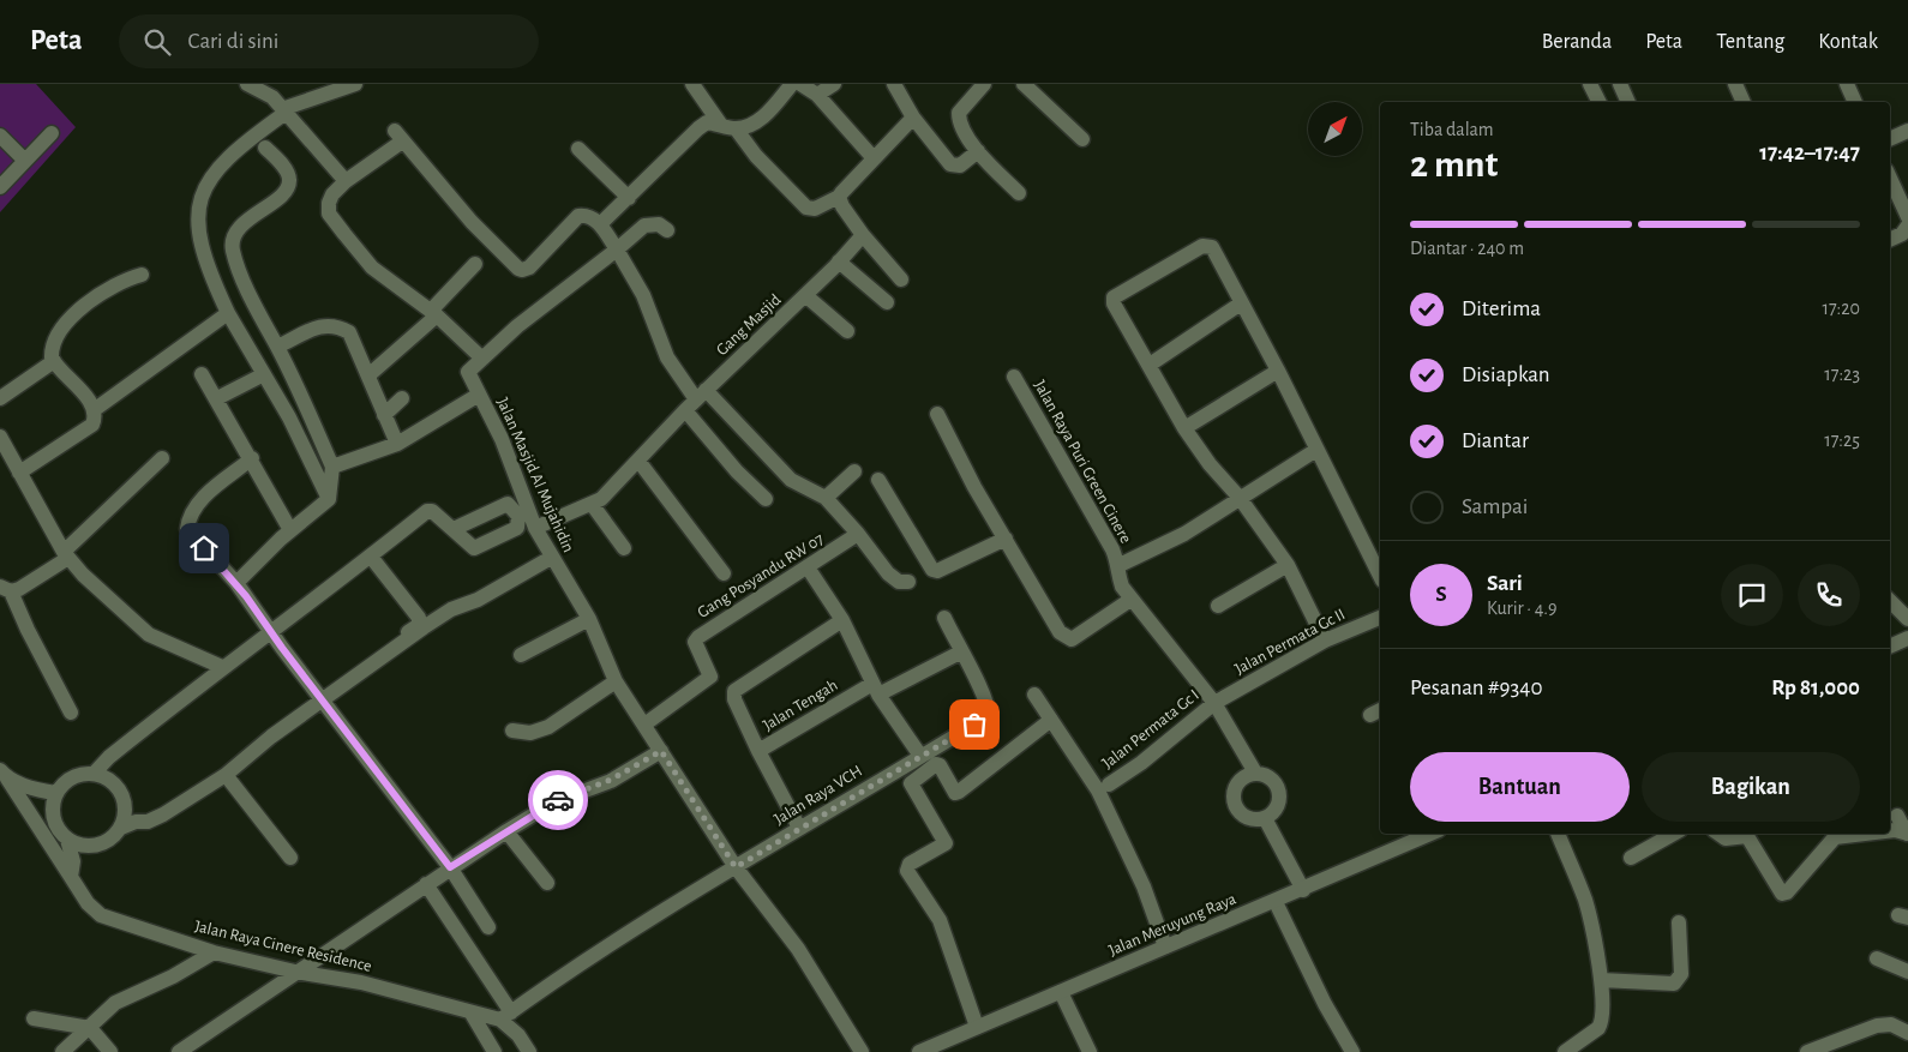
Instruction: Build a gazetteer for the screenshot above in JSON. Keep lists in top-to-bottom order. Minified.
{"streets":{"street":["Gang Masjid","Jalan Raya Puri Green Cinere","Jalan Masjid Al Mujahidin","Gang Posyandu RW 07","Jalan Permata Gc II","Jalan Tengah","Jalan Permata Gc I","Jalan Raya VCH","Jalan Meruyung Raya","Jalan Raya Cinere Residence"]},"crossings":[["Gang Masjid","Jalan Masjid Al Mujahidin"],["Jalan Raya Puri Green Cinere","Jalan Permata Gc II"],["Jalan Raya Puri Green Cinere","Jalan Permata Gc I"],["Jalan Masjid Al Mujahidin","Gang Posyandu RW 07"],["Jalan Masjid Al Mujahidin","Jalan Raya VCH"],["Jalan Permata Gc II","Jalan Permata Gc I"],["Jalan Tengah","Jalan Raya VCH"],["Jalan Raya VCH","Jalan Raya Cinere Residence"]],"north":"top right","page":{"header":"Peta","search":"Cari di sini","nav":["Beranda","Peta","Tentang","Kontak"],"heading":["2 mnt","Tiba dalam","17:42–17:47"],"panel":["Sari","Kurir · 4.9","Pesanan #9340","Rp 81,000"],"bar":"Diantar · 240 m","list":[["Diterima","17:20"],["Disiapkan","17:23"],["Diantar","17:25"],"Sampai"],"round":"S","buttons":["Bantuan","Bagikan"]}}
